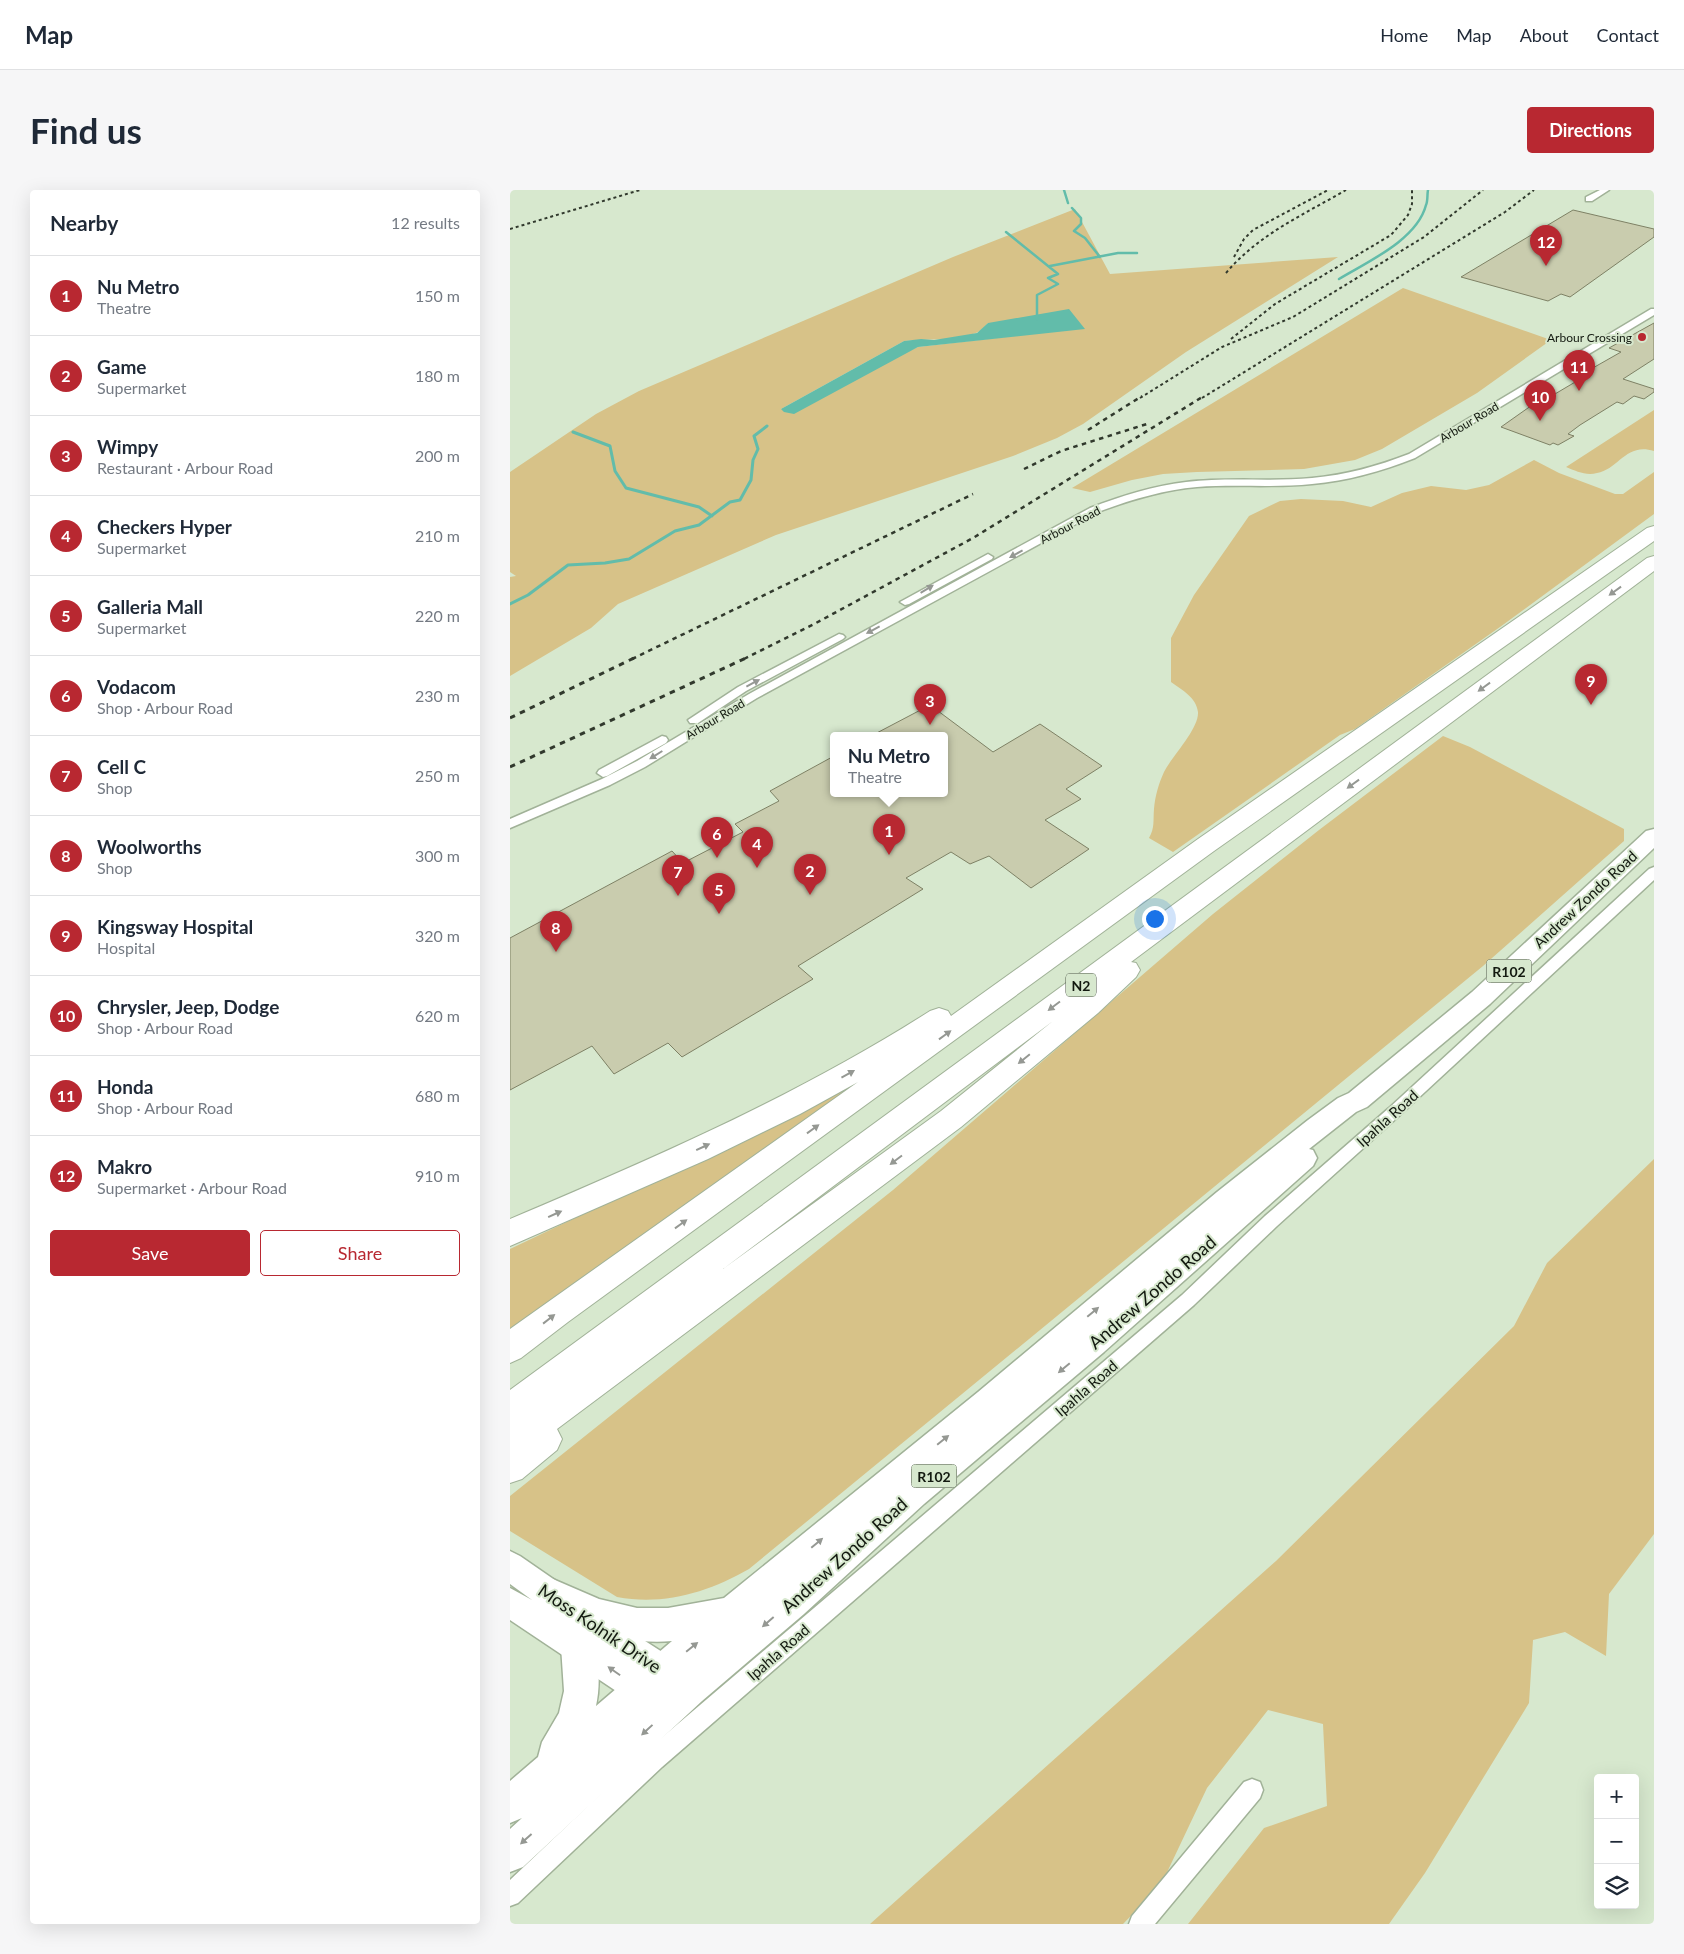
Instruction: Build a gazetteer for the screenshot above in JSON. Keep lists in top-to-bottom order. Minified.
{"streets":{"highway":["N2"],"main road":["Andrew Zondo Road","R102","Moss Kolnik Drive"],"street":["Arbour Road","Ipahla Road"]},"crossings":[["Andrew Zondo Road","Ipahla Road"],["Andrew Zondo Road","Moss Kolnik Drive"]],"places":["Arbour Crossing"],"page":{"header":"Map","nav":["Home","Map","About","Contact"],"buttons":["Directions",["Save","Share"]],"title":"Find us","heading":["Nearby","12 results"],"pins":["12","11","10","9","3","1","6","4","2","7","5","8"],"list":[{"mark":"1","name":"Nu Metro","note":"Theatre","value":"150 m"},{"mark":"2","name":"Game","note":"Supermarket","value":"180 m"},{"mark":"3","name":"Wimpy","note":"Restaurant · Arbour Road","value":"200 m"},{"mark":"4","name":"Checkers Hyper","note":"Supermarket","value":"210 m"},{"mark":"5","name":"Galleria Mall","note":"Supermarket","value":"220 m"},{"mark":"6","name":"Vodacom","note":"Shop · Arbour Road","value":"230 m"},{"mark":"7","name":"Cell C","note":"Shop","value":"250 m"},{"mark":"8","name":"Woolworths","note":"Shop","value":"300 m"},{"mark":"9","name":"Kingsway Hospital","note":"Hospital","value":"320 m"},{"mark":"10","name":"Chrysler, Jeep, Dodge","note":"Shop · Arbour Road","value":"620 m"},{"mark":"11","name":"Honda","note":"Shop · Arbour Road","value":"680 m"},{"mark":"12","name":"Makro","note":"Supermarket · Arbour Road","value":"910 m"}],"popup":["Nu Metro","Theatre"],"map_buttons":["+","−"]}}
